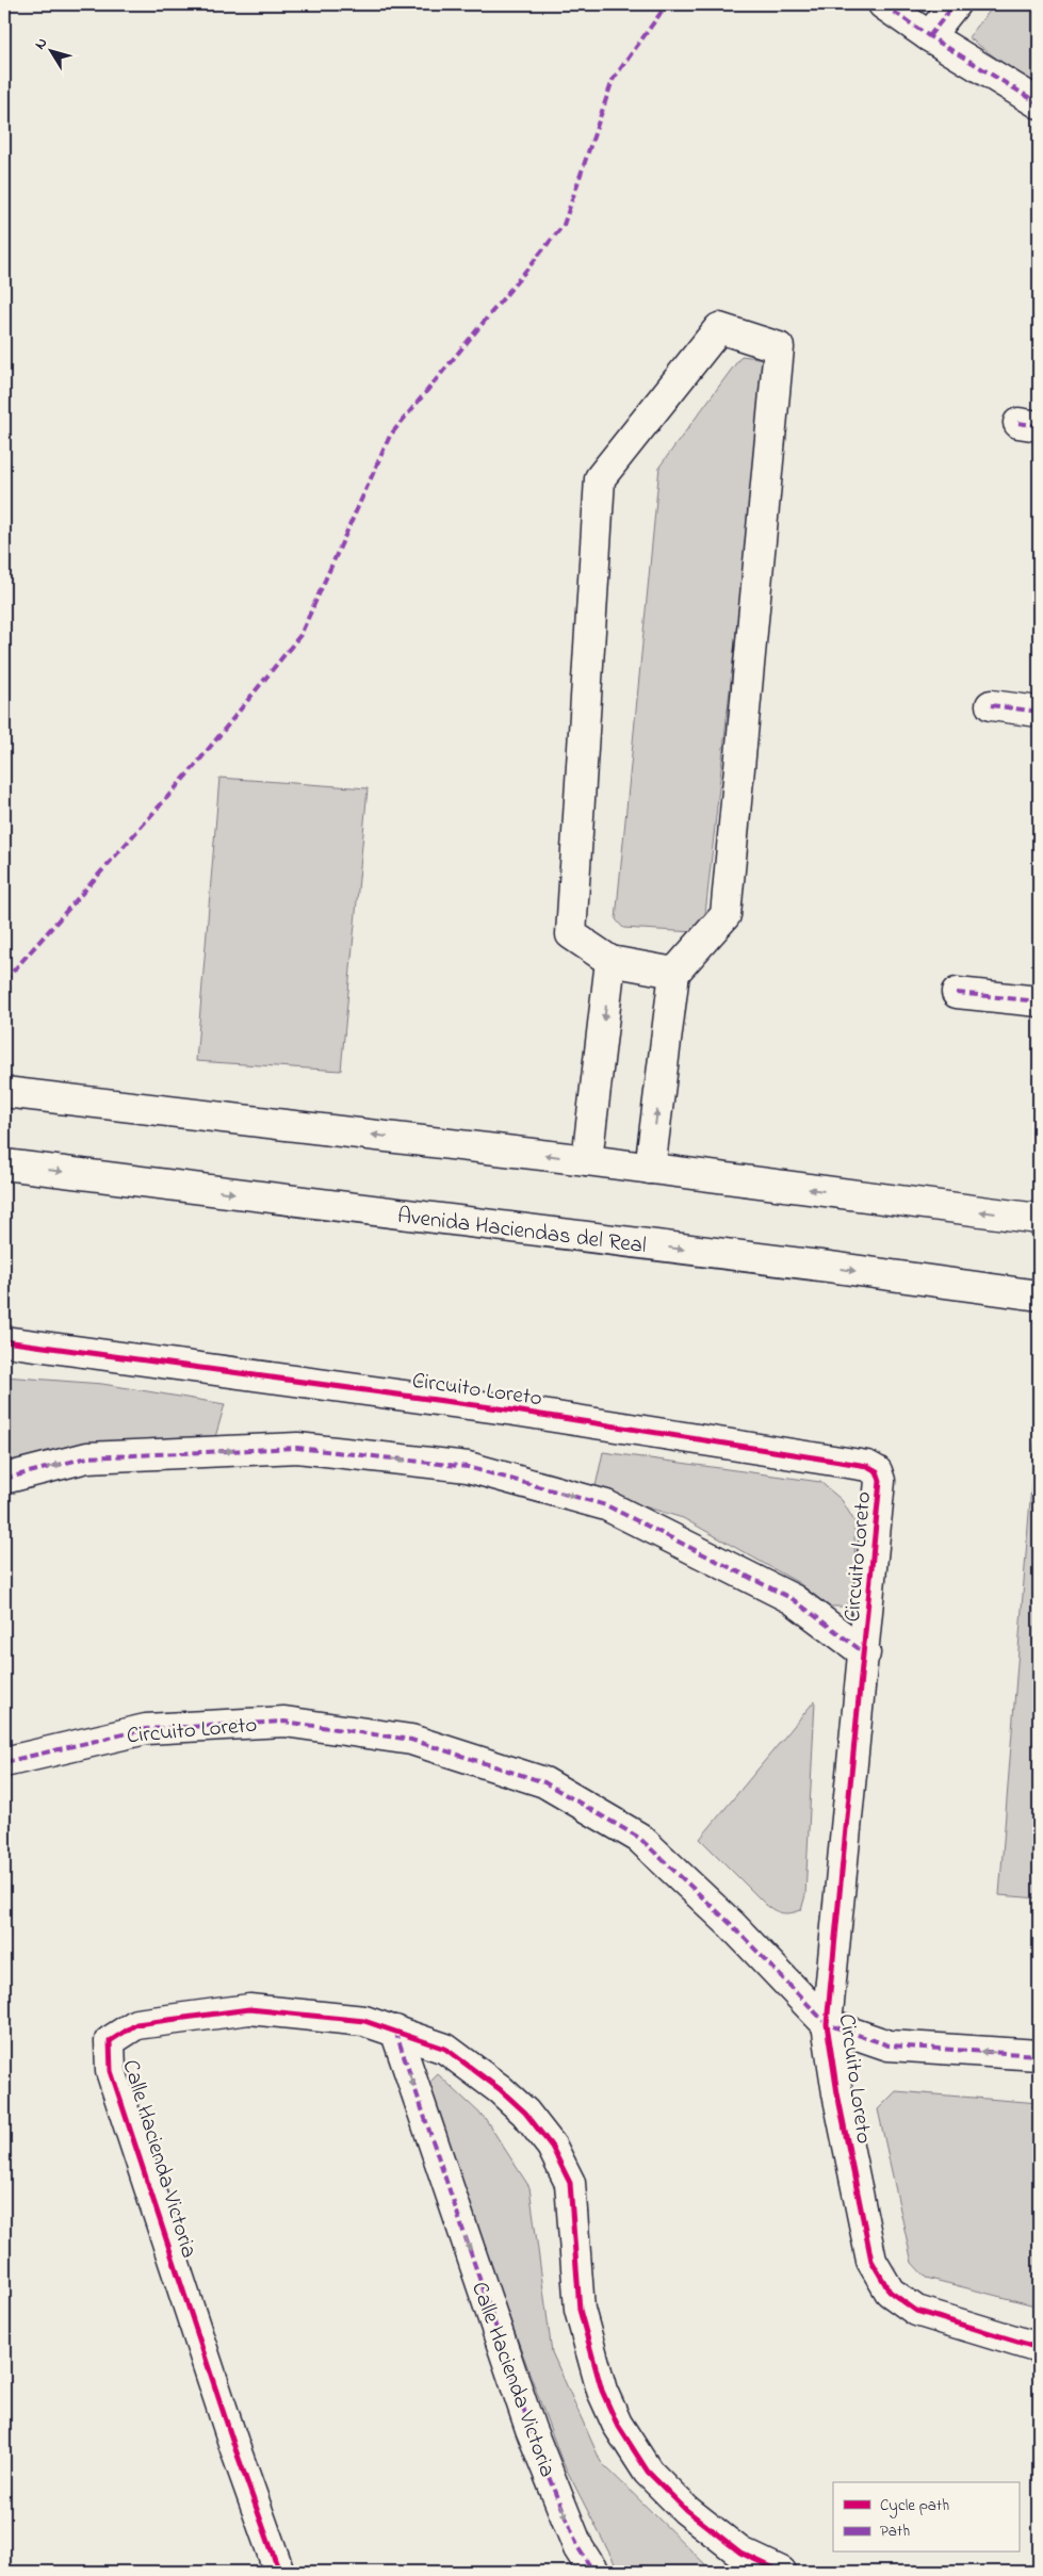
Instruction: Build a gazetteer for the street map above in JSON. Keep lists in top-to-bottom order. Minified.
{"streets":{"street":["Avenida Haciendas del Real","Circuito Loreto","Calle Hacienda Victoria"]},"legend":["Cycle path","Path"],"north":"top left"}
